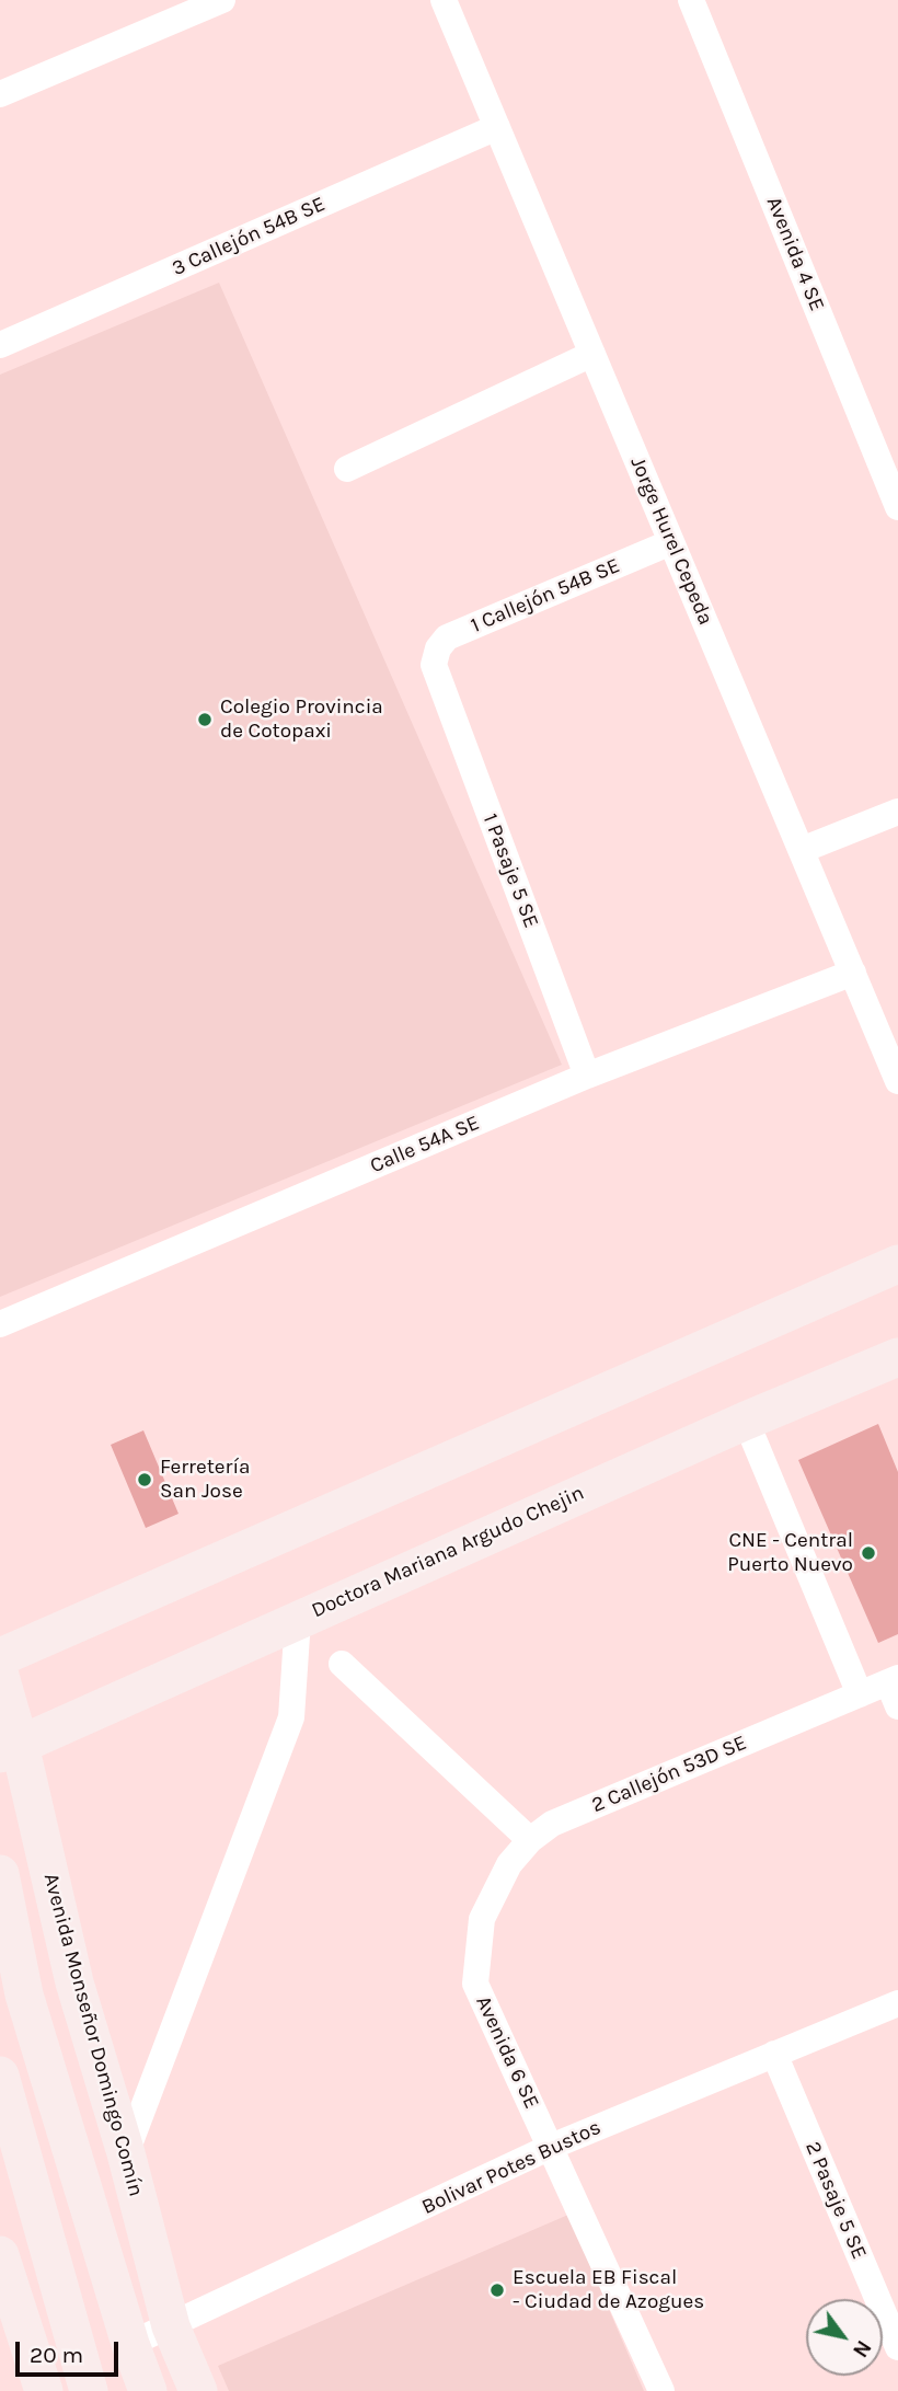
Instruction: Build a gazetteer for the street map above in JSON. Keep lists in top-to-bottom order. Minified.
{"streets":{"main road":["Doctora Mariana Argudo Chejin","Avenida Monseñor Domingo Comín"],"street":["3 Callejón 54B SE","Avenida 4 SE","Jorge Hurel Cepeda","1 Callejón 54B SE","1 Pasaje 5 SE","Calle 54A SE","2 Callejón 53D SE","Avenida 6 SE","Bolivar Potes Bustos","2 Pasaje 5 SE"]},"crossings":[["3 Callejón 54B SE","Jorge Hurel Cepeda"],["Jorge Hurel Cepeda","1 Callejón 54B SE"],["Jorge Hurel Cepeda","Calle 54A SE"],["1 Callejón 54B SE","1 Pasaje 5 SE"],["1 Pasaje 5 SE","Calle 54A SE"],["Doctora Mariana Argudo Chejin","Avenida Monseñor Domingo Comín"],["2 Callejón 53D SE","Avenida 6 SE"],["Avenida Monseñor Domingo Comín","Bolivar Potes Bustos"],["Avenida 6 SE","Bolivar Potes Bustos"],["Bolivar Potes Bustos","2 Pasaje 5 SE"]],"places":["Colegio Provincia de Cotopaxi","Ferretería San Jose","CNE - Central Puerto Nuevo","Escuela EB Fiscal - Ciudad de Azogues"],"scale_bar":"20 m","north":"bottom right"}
